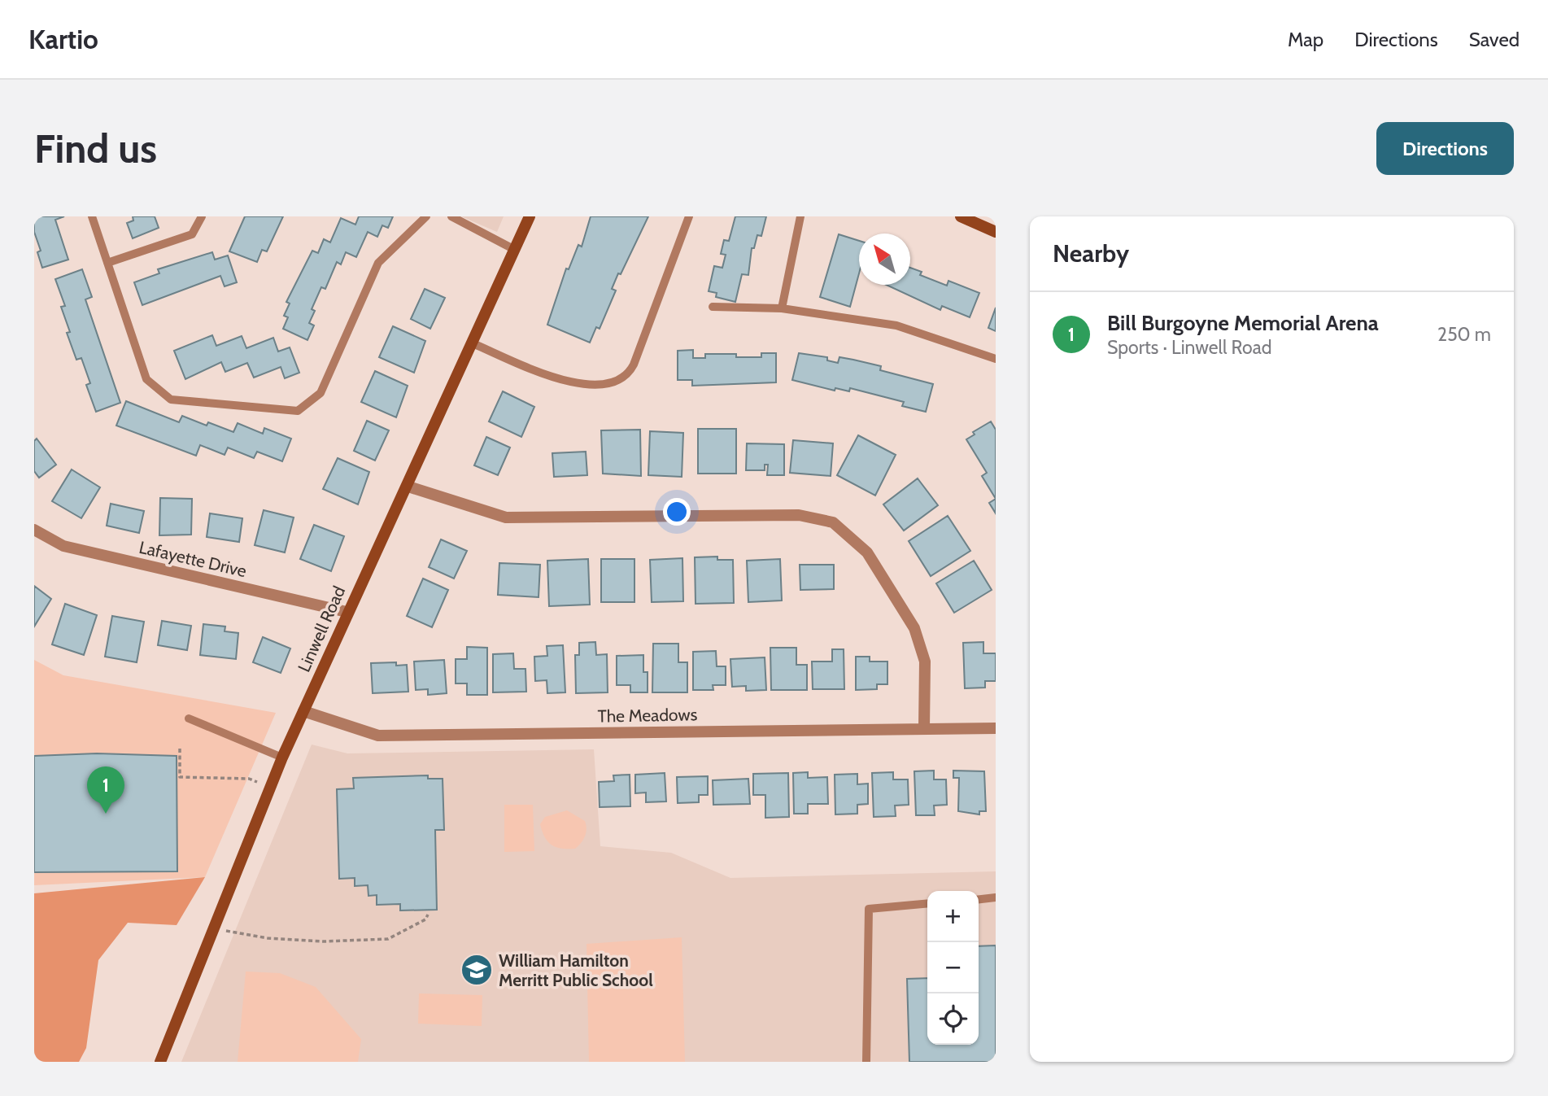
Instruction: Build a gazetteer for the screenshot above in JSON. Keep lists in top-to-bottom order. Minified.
{"streets":{"main road":["Linwell Road"],"street":["Lafayette Drive","The Meadows"]},"crossings":[["Lafayette Drive","Linwell Road"],["Linwell Road","The Meadows"]],"places":{"school or university":["William Hamilton Merritt Public School"]},"north":"top left","page":{"header":"Kartio","nav":["Map","Directions","Saved"],"buttons":"Directions","title":"Find us","heading":"Nearby","list":[{"mark":"1","name":"Bill Burgoyne Memorial Arena","note":"Sports · Linwell Road","value":"250 m"}],"pins":"1","map_buttons":["+","−"]}}
